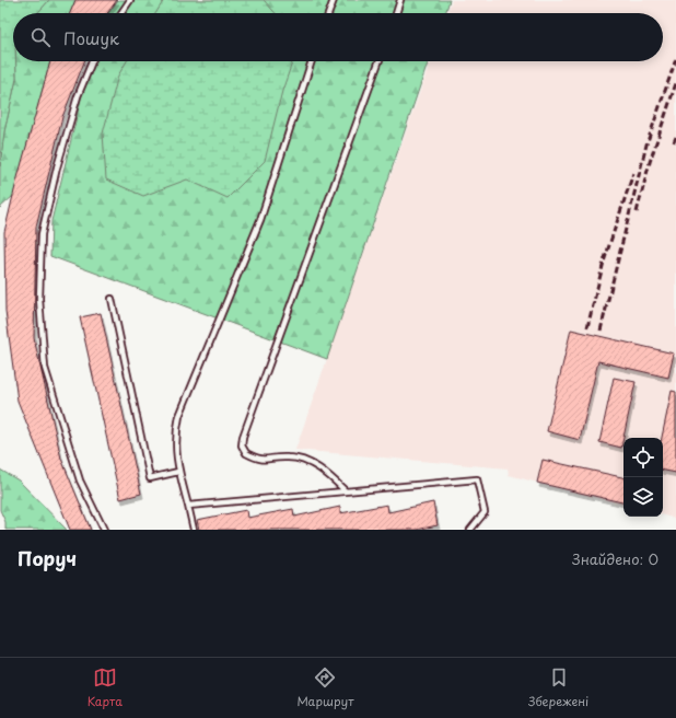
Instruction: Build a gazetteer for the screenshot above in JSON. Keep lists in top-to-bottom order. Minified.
{"page":{"search":"Пошук","heading":["Поруч","Знайдено: 0"],"nav":["Карта","Маршрут","Збережені"]}}
